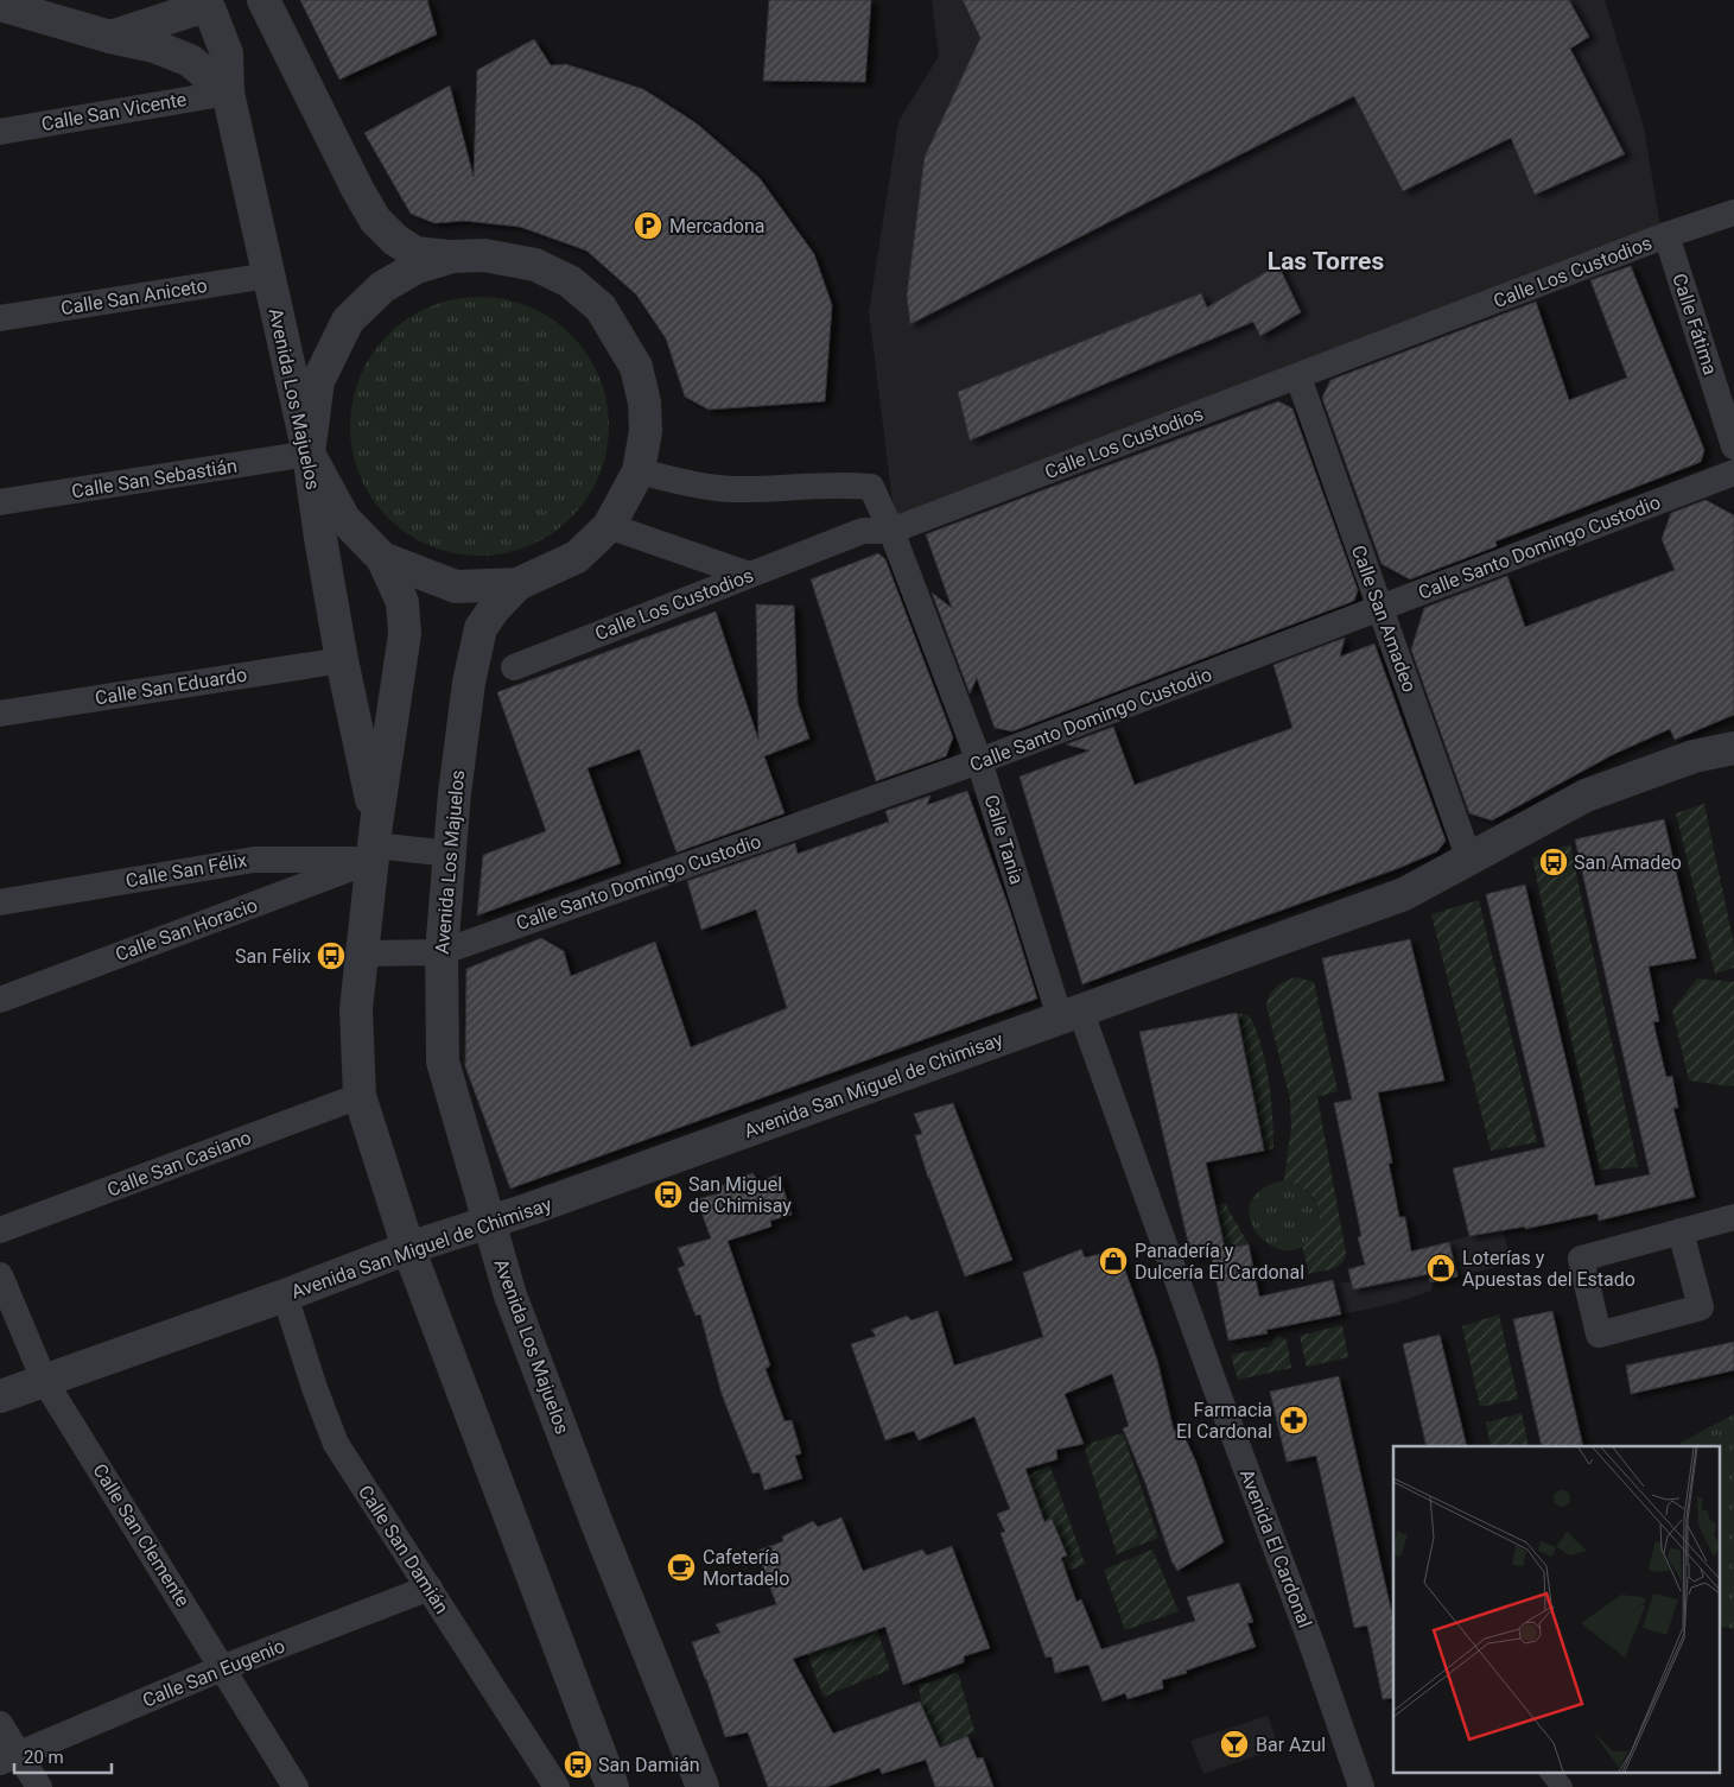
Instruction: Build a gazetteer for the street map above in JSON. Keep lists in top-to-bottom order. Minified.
{"streets":{"street":["Calle San Vicente","Calle Los Custodios","Calle San Aniceto","Calle Fátima","Avenida Los Majuelos","Calle San Sebastián","Calle Santo Domingo Custodio","Calle San Amadeo","Calle San Eduardo","Calle Tania","Calle San Félix","Calle San Horacio","Avenida San Miguel de Chimisay","Calle San Casiano","Calle San Clemente","Avenida El Cardonal","Calle San Damián","Calle San Eugenio"]},"crossings":[["Calle San Vicente","Avenida Los Majuelos"],["Calle Los Custodios","Calle Fátima"],["Calle Los Custodios","Calle San Amadeo"],["Calle Los Custodios","Calle Tania"],["Calle San Aniceto","Avenida Los Majuelos"],["Avenida Los Majuelos","Calle San Sebastián"],["Avenida Los Majuelos","Calle Santo Domingo Custodio"],["Avenida Los Majuelos","Calle San Eduardo"],["Avenida Los Majuelos","Calle San Félix"],["Avenida Los Majuelos","Calle San Horacio"],["Avenida Los Majuelos","Avenida San Miguel de Chimisay"],["Avenida Los Majuelos","Calle San Casiano"],["Calle Santo Domingo Custodio","Calle San Amadeo"],["Calle Santo Domingo Custodio","Calle Tania"],["Calle San Amadeo","Avenida San Miguel de Chimisay"],["Calle Tania","Avenida San Miguel de Chimisay"],["Calle Tania","Avenida El Cardonal"],["Calle San Félix","Calle San Horacio"],["Avenida San Miguel de Chimisay","Calle San Clemente"],["Avenida San Miguel de Chimisay","Avenida El Cardonal"],["Avenida San Miguel de Chimisay","Calle San Damián"],["Calle San Clemente","Calle San Eugenio"],["Calle San Damián","Calle San Eugenio"]],"districts":["Las Torres"],"places":{"parking":["Mercadona"],"bus stop":["San Amadeo","San Félix","San Miguel de Chimisay","San Damián"],"shop":["Panadería y Dulcería El Cardonal","Loterías y Apuestas del Estado"],"pharmacy":["Farmacia El Cardonal"],"cafe":["Cafetería Mortadelo"],"bar":["Bar Azul"]},"scale_bar":"20 m"}
